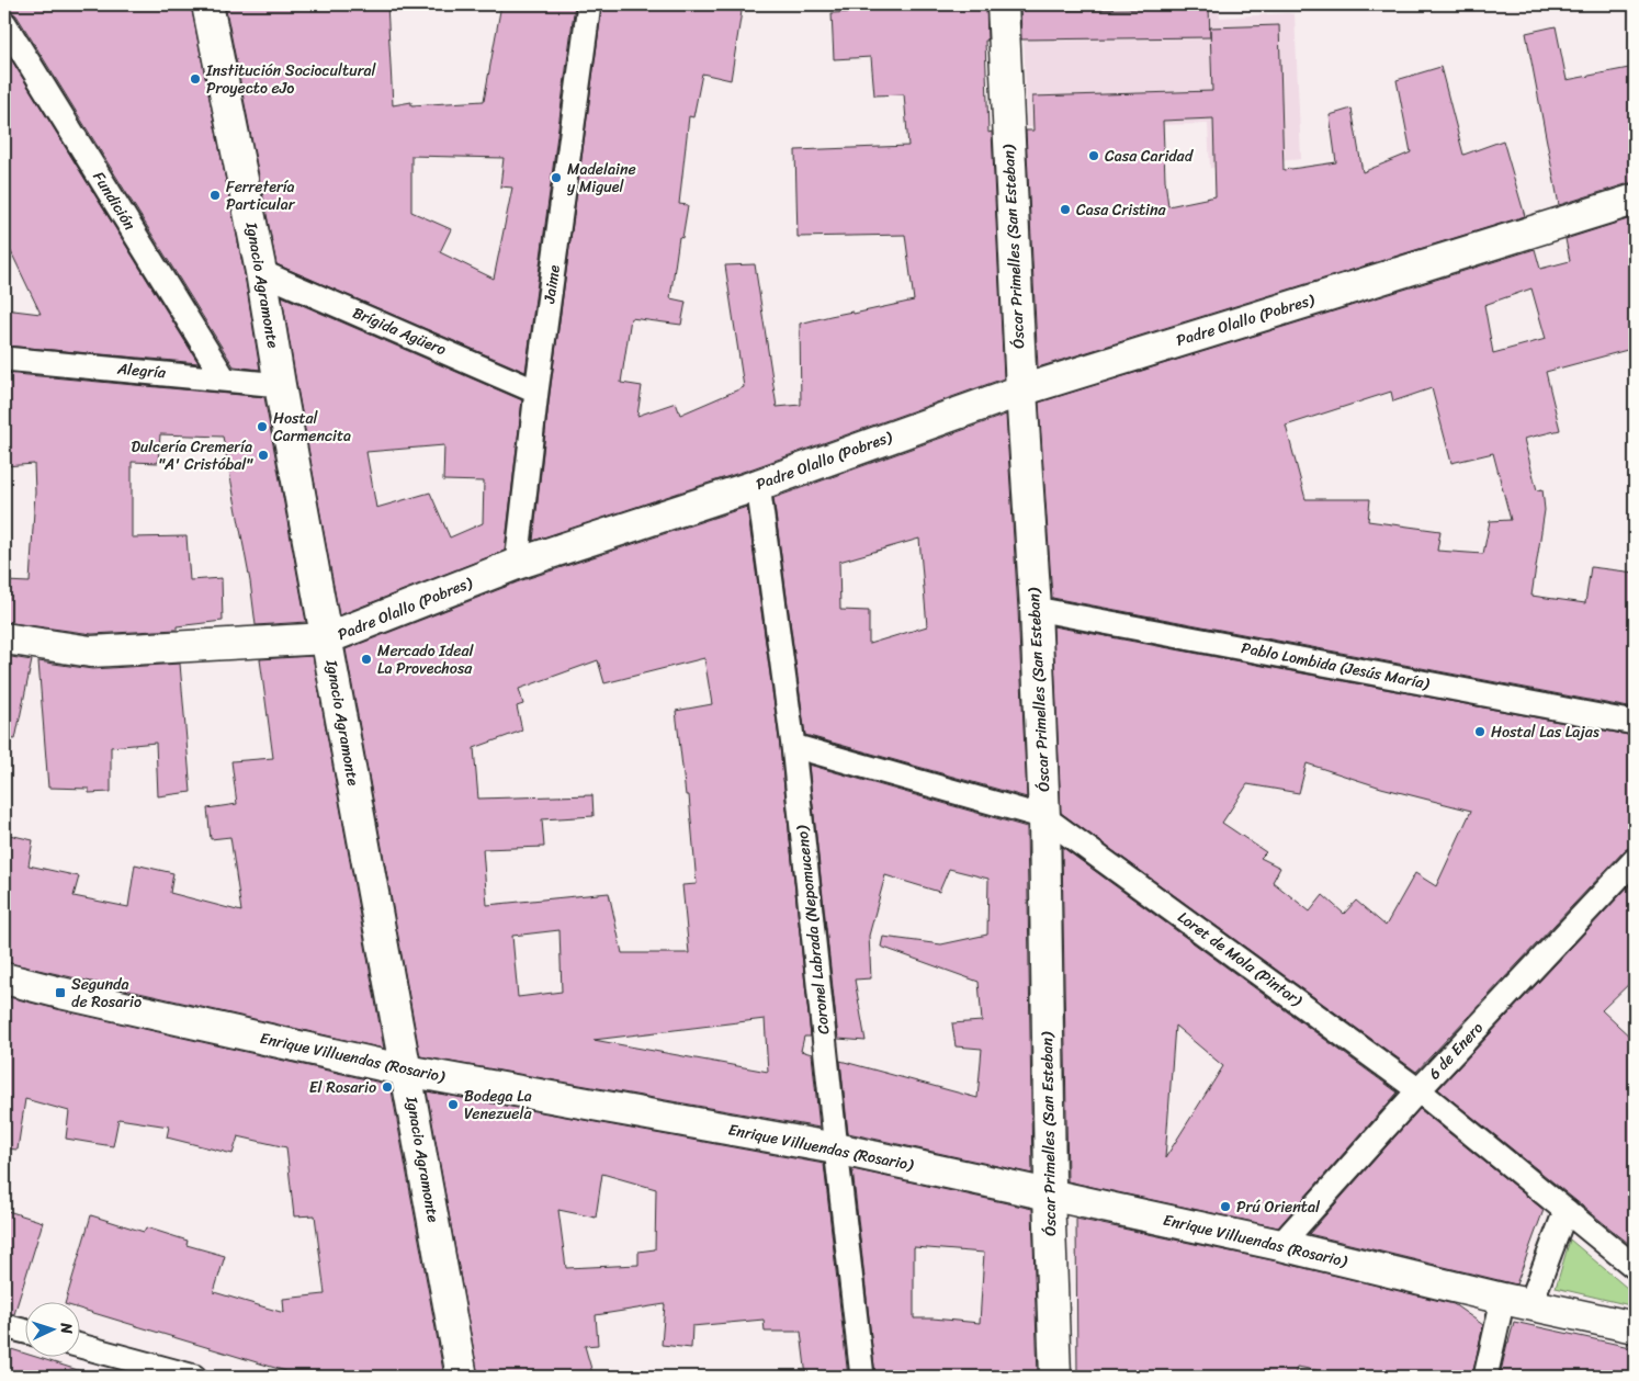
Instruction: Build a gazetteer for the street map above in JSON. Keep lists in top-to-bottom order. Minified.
{"streets":{"main road":["Óscar Primelles (San Esteban)","Ignacio Agramonte","Padre Olallo (Pobres)","Enrique Villuendas (Rosario)"],"street":["Fundición","Jaime","Brígida Agüero","Alegría","Pablo Lombida (Jesús María)","Coronel Labrada (Nepomuceno)","Loret de Mola (Pintor)","6 de Enero"]},"crossings":[["Fundición","Alegría"],["Óscar Primelles (San Esteban)","Padre Olallo (Pobres)"],["Óscar Primelles (San Esteban)","Pablo Lombida (Jesús María)"],["Óscar Primelles (San Esteban)","Loret de Mola (Pintor)"],["Óscar Primelles (San Esteban)","Enrique Villuendas (Rosario)"],["Jaime","Padre Olallo (Pobres)"],["Jaime","Brígida Agüero"],["Ignacio Agramonte","Padre Olallo (Pobres)"],["Ignacio Agramonte","Brígida Agüero"],["Ignacio Agramonte","Alegría"],["Ignacio Agramonte","Enrique Villuendas (Rosario)"],["Padre Olallo (Pobres)","Coronel Labrada (Nepomuceno)"],["Coronel Labrada (Nepomuceno)","Loret de Mola (Pintor)"],["Coronel Labrada (Nepomuceno)","Enrique Villuendas (Rosario)"],["Loret de Mola (Pintor)","6 de Enero"],["6 de Enero","Enrique Villuendas (Rosario)"]],"places":{"other":["Institución Sociocultural Proyecto eJo","Casa Caridad","Madelaine y Miguel","Ferretería Particular","Casa Cristina","Hostal Carmencita","Dulcería Cremería \"A' Cristóbal\"","Mercado Ideal La Provechosa","Hostal Las Lajas","El Rosario","Bodega La Venezuela","Prú Oriental"],"transit":["Segunda de Rosario"]},"north":"right"}
